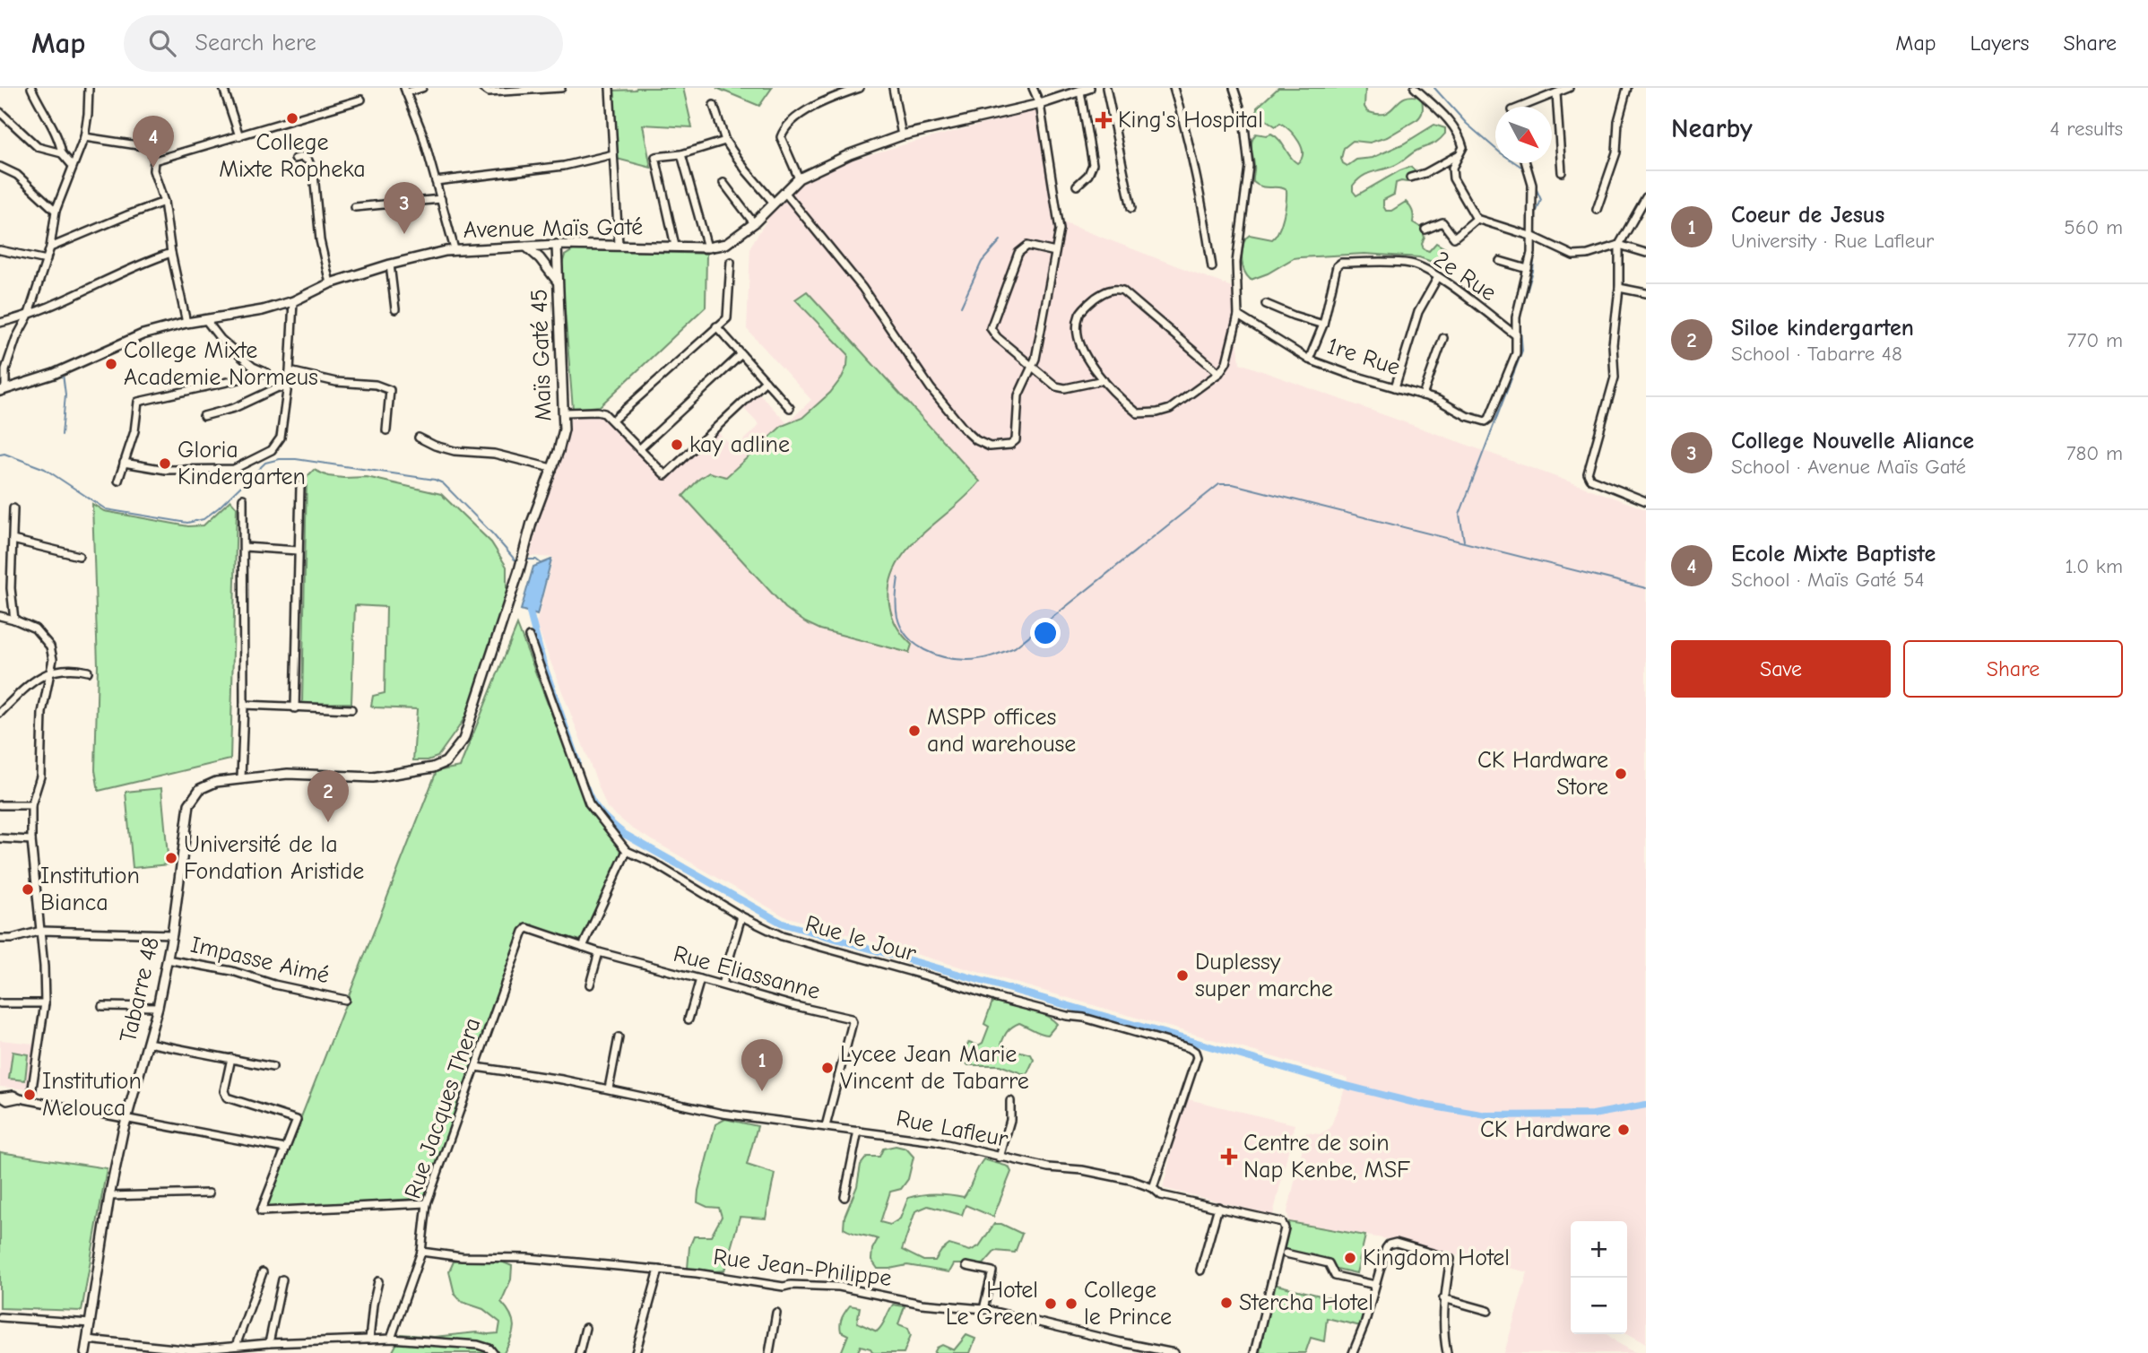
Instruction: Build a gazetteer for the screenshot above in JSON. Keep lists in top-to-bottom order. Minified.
{"streets":{"street":["Avenue Maïs Gaté","2e Rue","Maïs Gaté 45","1re Rue","Rue le Jour","Impasse Aimé","Rue Eliassanne","Tabarre 48","Rue Jacques Thera","Rue Lafleur","Rue Jean-Philippe"]},"crossings":[["Avenue Maïs Gaté","Maïs Gaté 45"],["2e Rue","1re Rue"],["Maïs Gaté 45","Tabarre 48"],["Rue le Jour","Rue Lafleur"],["Impasse Aimé","Tabarre 48"],["Rue Eliassanne","Rue Jacques Thera"],["Rue Eliassanne","Rue Lafleur"],["Rue Jacques Thera","Rue Lafleur"],["Rue Jacques Thera","Rue Jean-Philippe"]],"places":{"other":["College Mixte Ropheka","College Mixte Academie Normeus","kay adline","Gloria Kindergarten","MSPP offices and warehouse","CK Hardware Store","Université de la Fondation Aristide","Institution Bianca","Duplessy super marche","Lycee Jean Marie Vincent de Tabarre","Institution Melouca","CK Hardware","Kingdom Hotel","Stercha Hotel","Hotel Le Green","College le Prince"],"health":["King's Hospital","Centre de soin Nap Kenbe, MSF"]},"north":"bottom right","page":{"header":"Map","search":"Search here","nav":["Map","Layers","Share"],"heading":["Nearby","4 results"],"pins":["4","3","2","1"],"list":[{"mark":"1","name":"Coeur de Jesus","note":"University · Rue Lafleur","value":"560 m"},{"mark":"2","name":"Siloe kindergarten","note":"School · Tabarre 48","value":"770 m"},{"mark":"3","name":"College Nouvelle Aliance","note":"School · Avenue Maïs Gaté","value":"780 m"},{"mark":"4","name":"Ecole Mixte Baptiste","note":"School · Maïs Gaté 54","value":"1.0 km"}],"buttons":["Save","Share"],"map_buttons":["+","−"]}}
